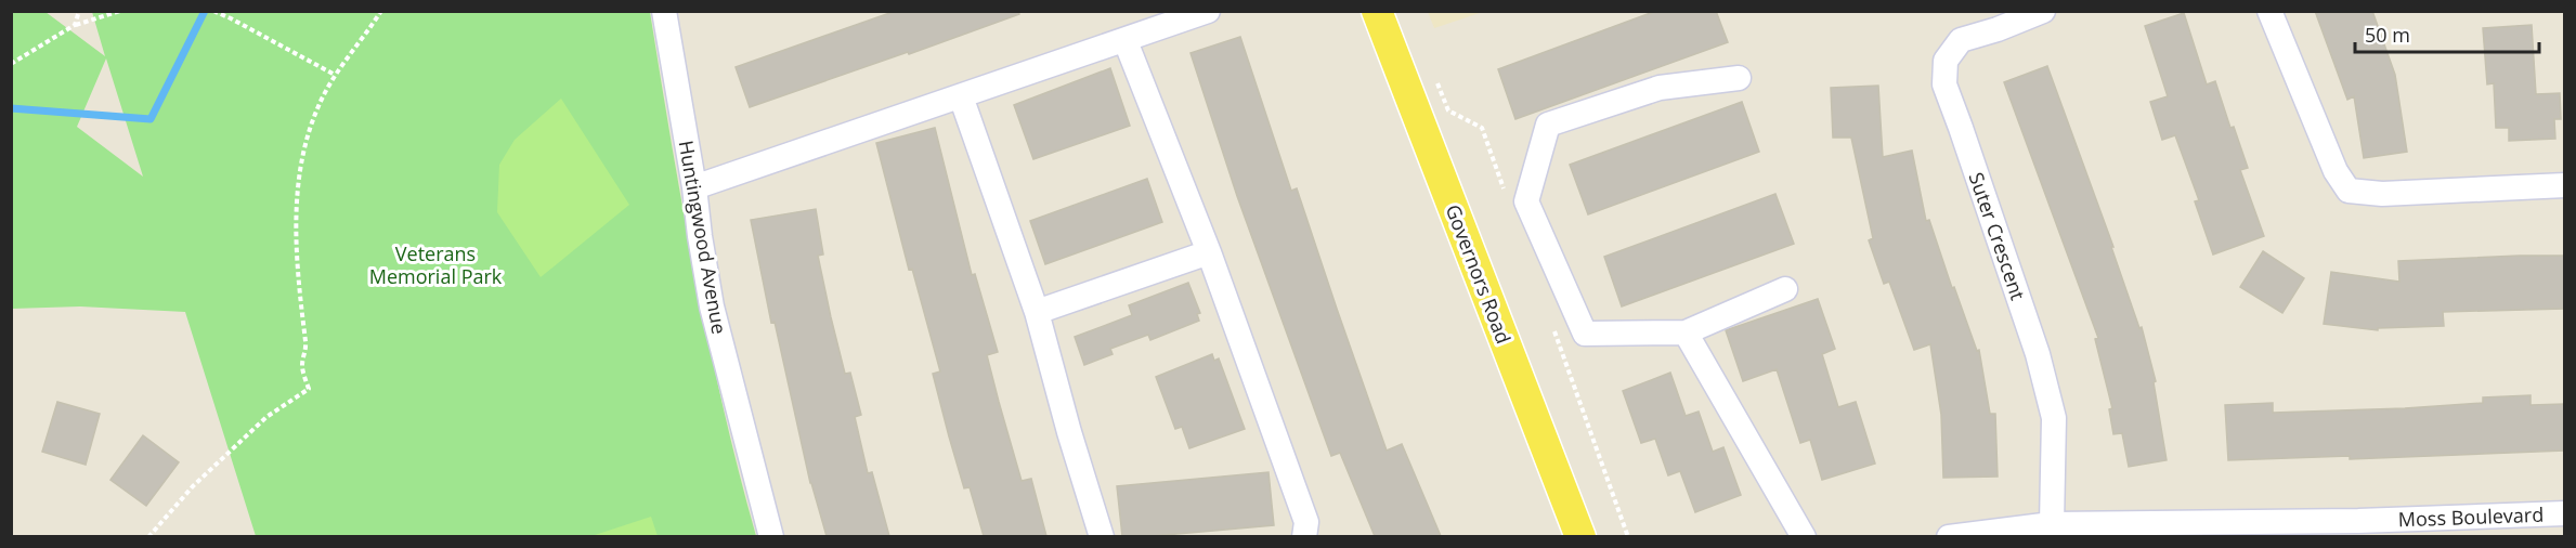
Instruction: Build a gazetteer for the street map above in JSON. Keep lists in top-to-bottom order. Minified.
{"streets":{"main road":["Governors Road"],"street":["Suter Crescent","Huntingwood Avenue","Moss Boulevard"]},"crossings":[["Suter Crescent","Moss Boulevard"]],"parks":["Veterans Memorial Park"],"scale_bar":"50 m"}
